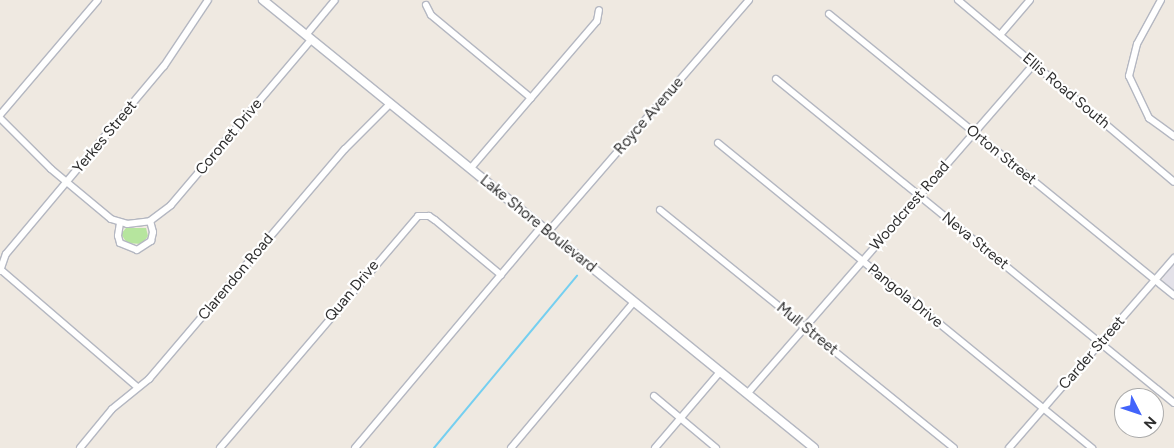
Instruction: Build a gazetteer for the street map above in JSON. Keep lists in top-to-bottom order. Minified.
{"streets":{"street":["Ellis Road South","Royce Avenue","Yerkes Street","Coronet Drive","Orton Street","Woodcrest Road","Lake Shore Boulevard","Neva Street","Clarendon Road","Quan Drive","Pangola Drive","Mull Street","Carder Street"]},"crossings":[["Ellis Road South","Woodcrest Road"],["Royce Avenue","Lake Shore Boulevard"],["Coronet Drive","Lake Shore Boulevard"],["Orton Street","Woodcrest Road"],["Orton Street","Carder Street"],["Woodcrest Road","Lake Shore Boulevard"],["Woodcrest Road","Neva Street"],["Woodcrest Road","Pangola Drive"],["Woodcrest Road","Mull Street"],["Lake Shore Boulevard","Clarendon Road"],["Neva Street","Carder Street"],["Pangola Drive","Carder Street"]],"north":"bottom right"}
